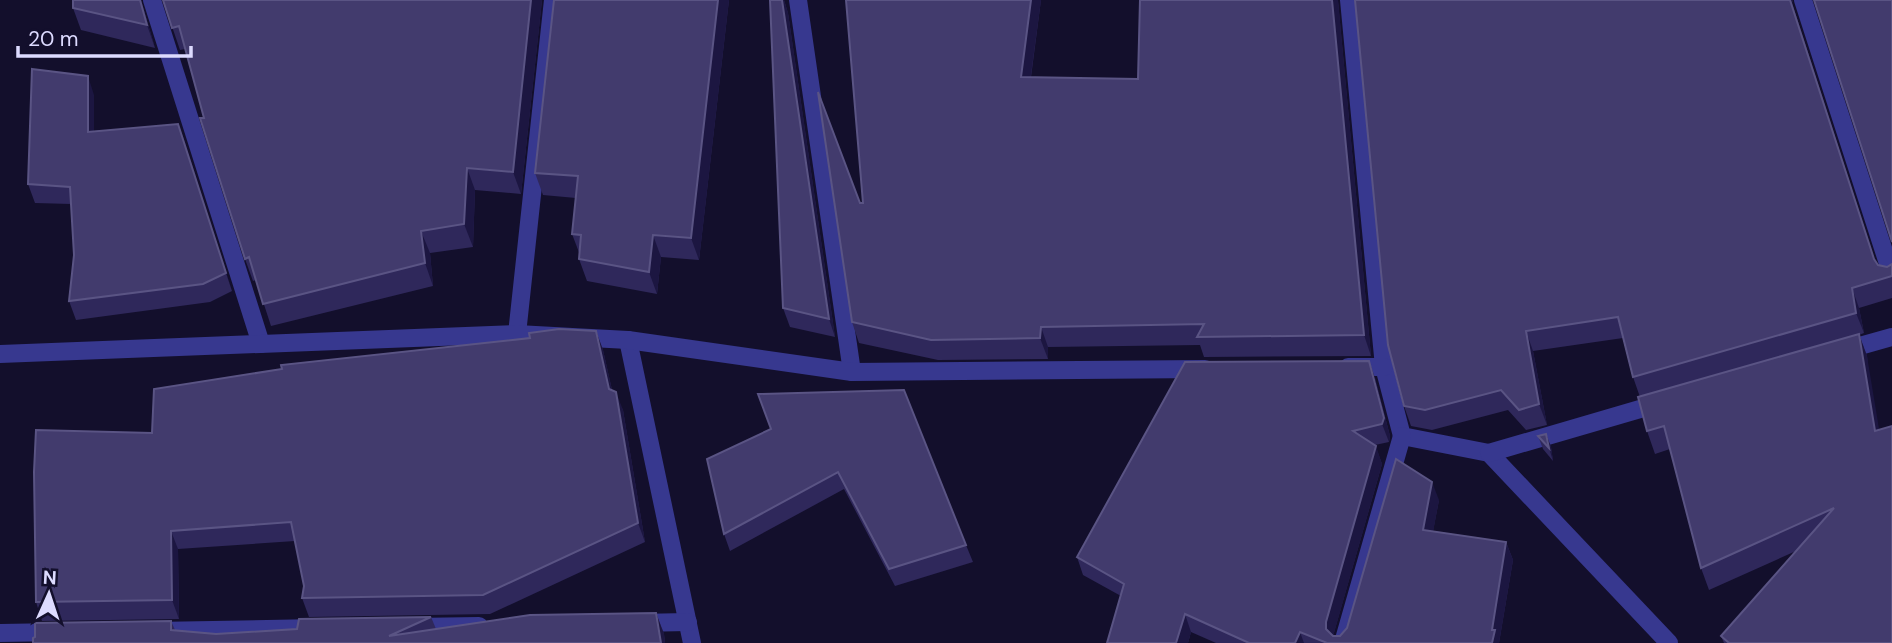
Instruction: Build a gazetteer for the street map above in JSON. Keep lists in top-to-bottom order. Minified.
{"scale_bar":"20 m","north":"top"}
